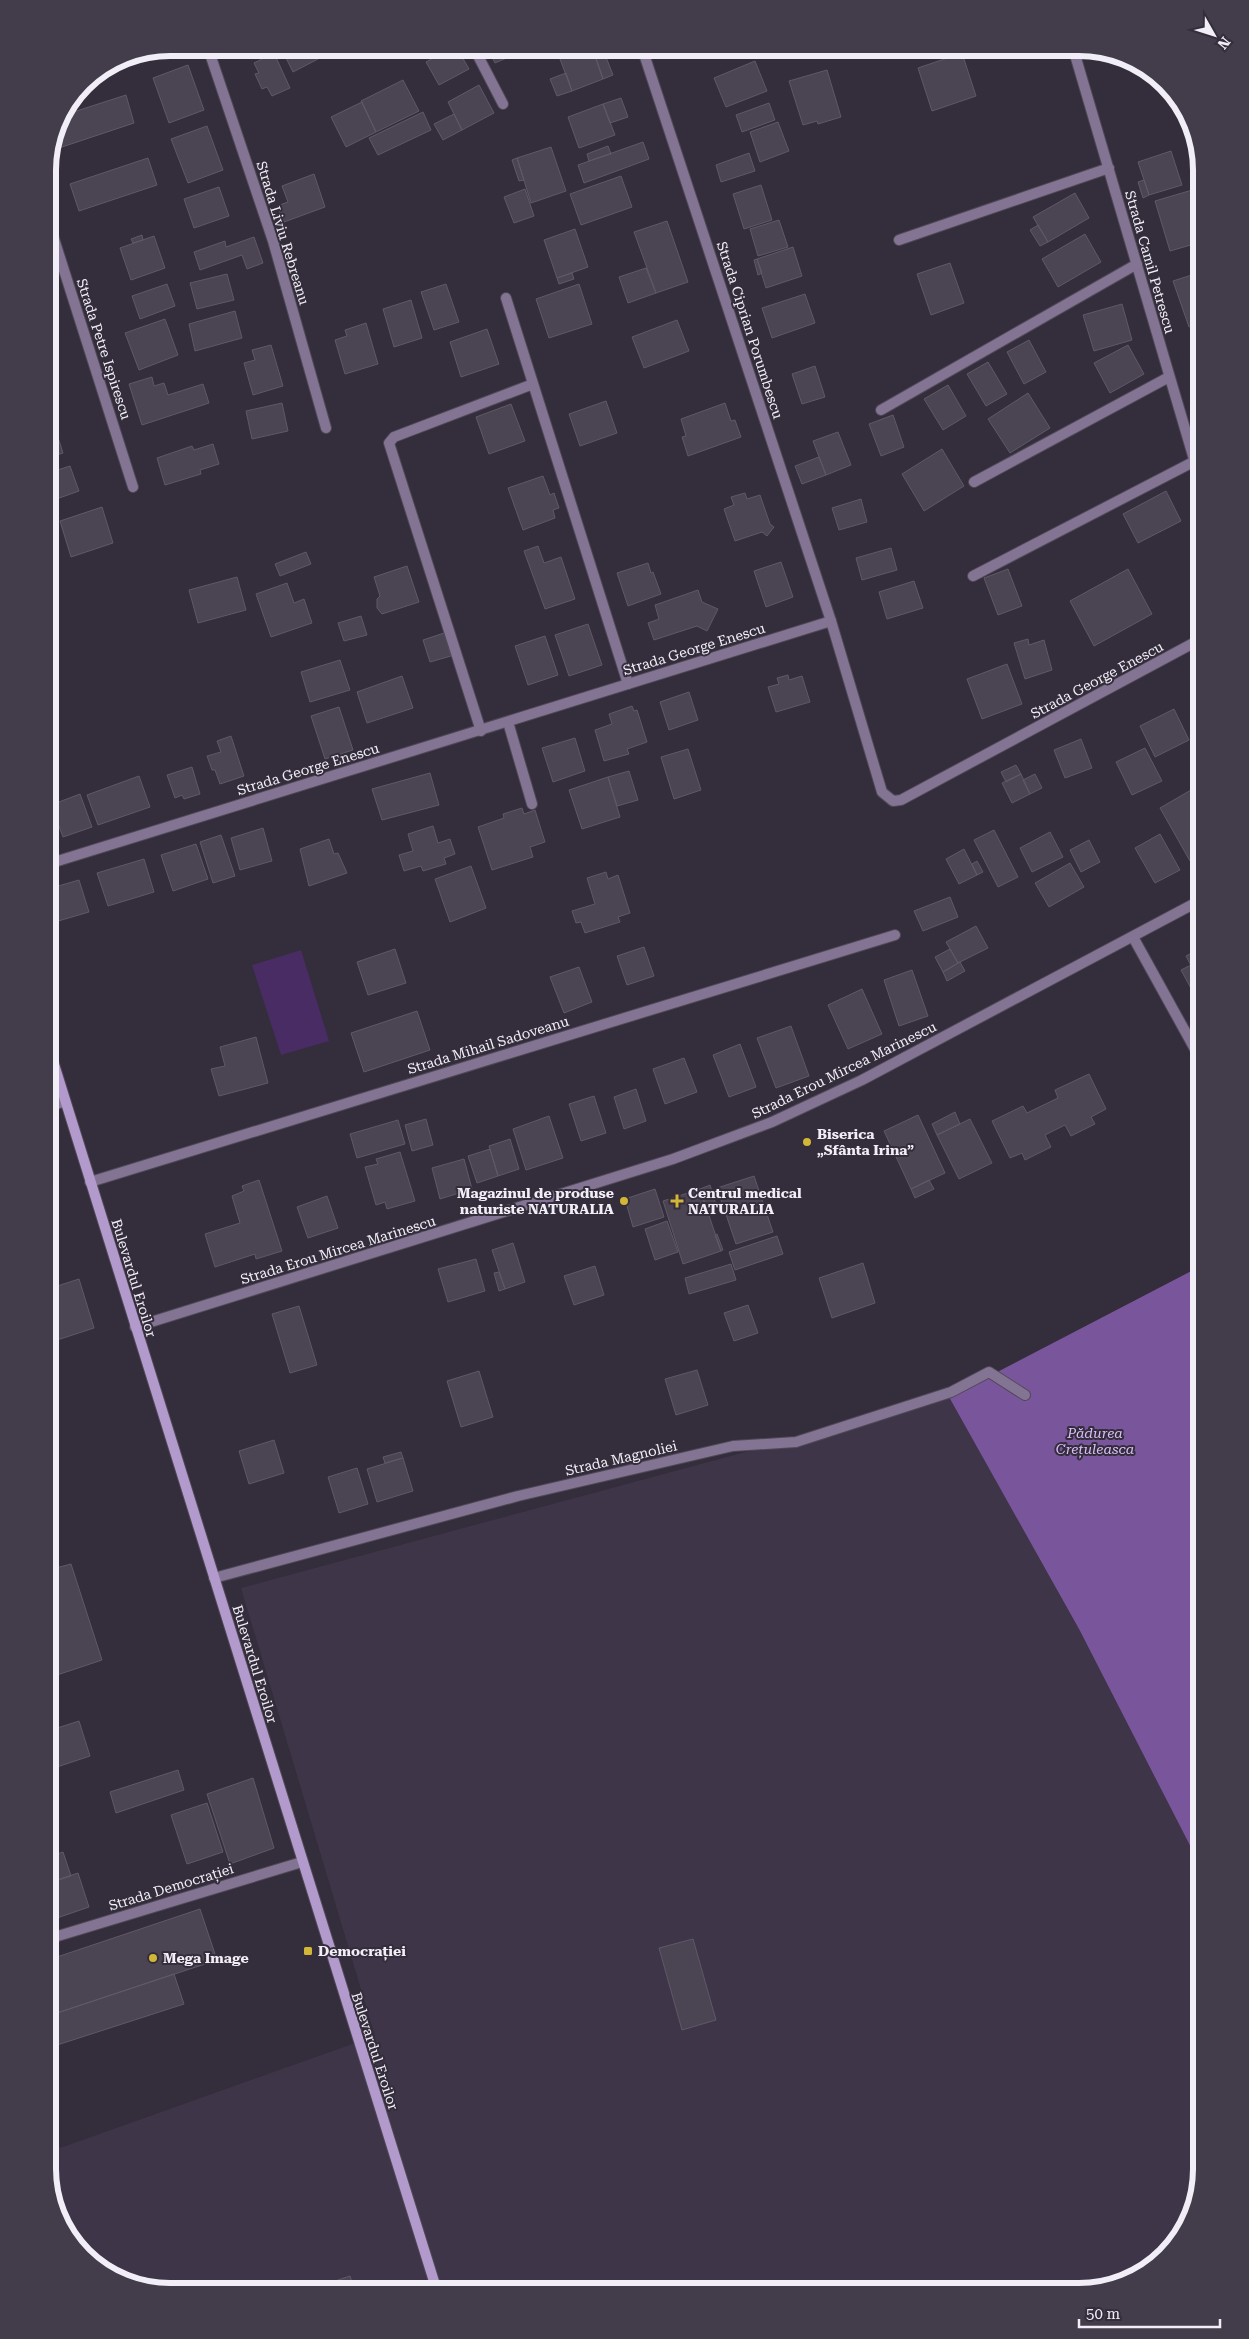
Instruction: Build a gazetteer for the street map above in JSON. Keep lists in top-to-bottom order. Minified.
{"streets":{"main road":["Bulevardul Eroilor"],"street":["Strada Liviu Rebreanu","Strada Camil Petrescu","Strada Ciprian Porumbescu","Strada Petre Ispirescu","Strada George Enescu","Strada Mihail Sadoveanu","Strada Erou Mircea Marinescu","Strada Magnoliei","Strada Democrației"]},"crossings":[["Strada Ciprian Porumbescu","Strada George Enescu"],["Strada Mihail Sadoveanu","Bulevardul Eroilor"],["Strada Erou Mircea Marinescu","Bulevardul Eroilor"],["Bulevardul Eroilor","Strada Magnoliei"],["Bulevardul Eroilor","Strada Democrației"]],"parks":["Pădurea Crețuleasca"],"places":{"other":["Biserica „Sfânta Irina”","Magazinul de produse naturiste NATURALIA","Mega Image"],"health":["Centrul medical NATURALIA"],"transit":["Democrației"]},"scale_bar":"50 m","north":"bottom right"}
